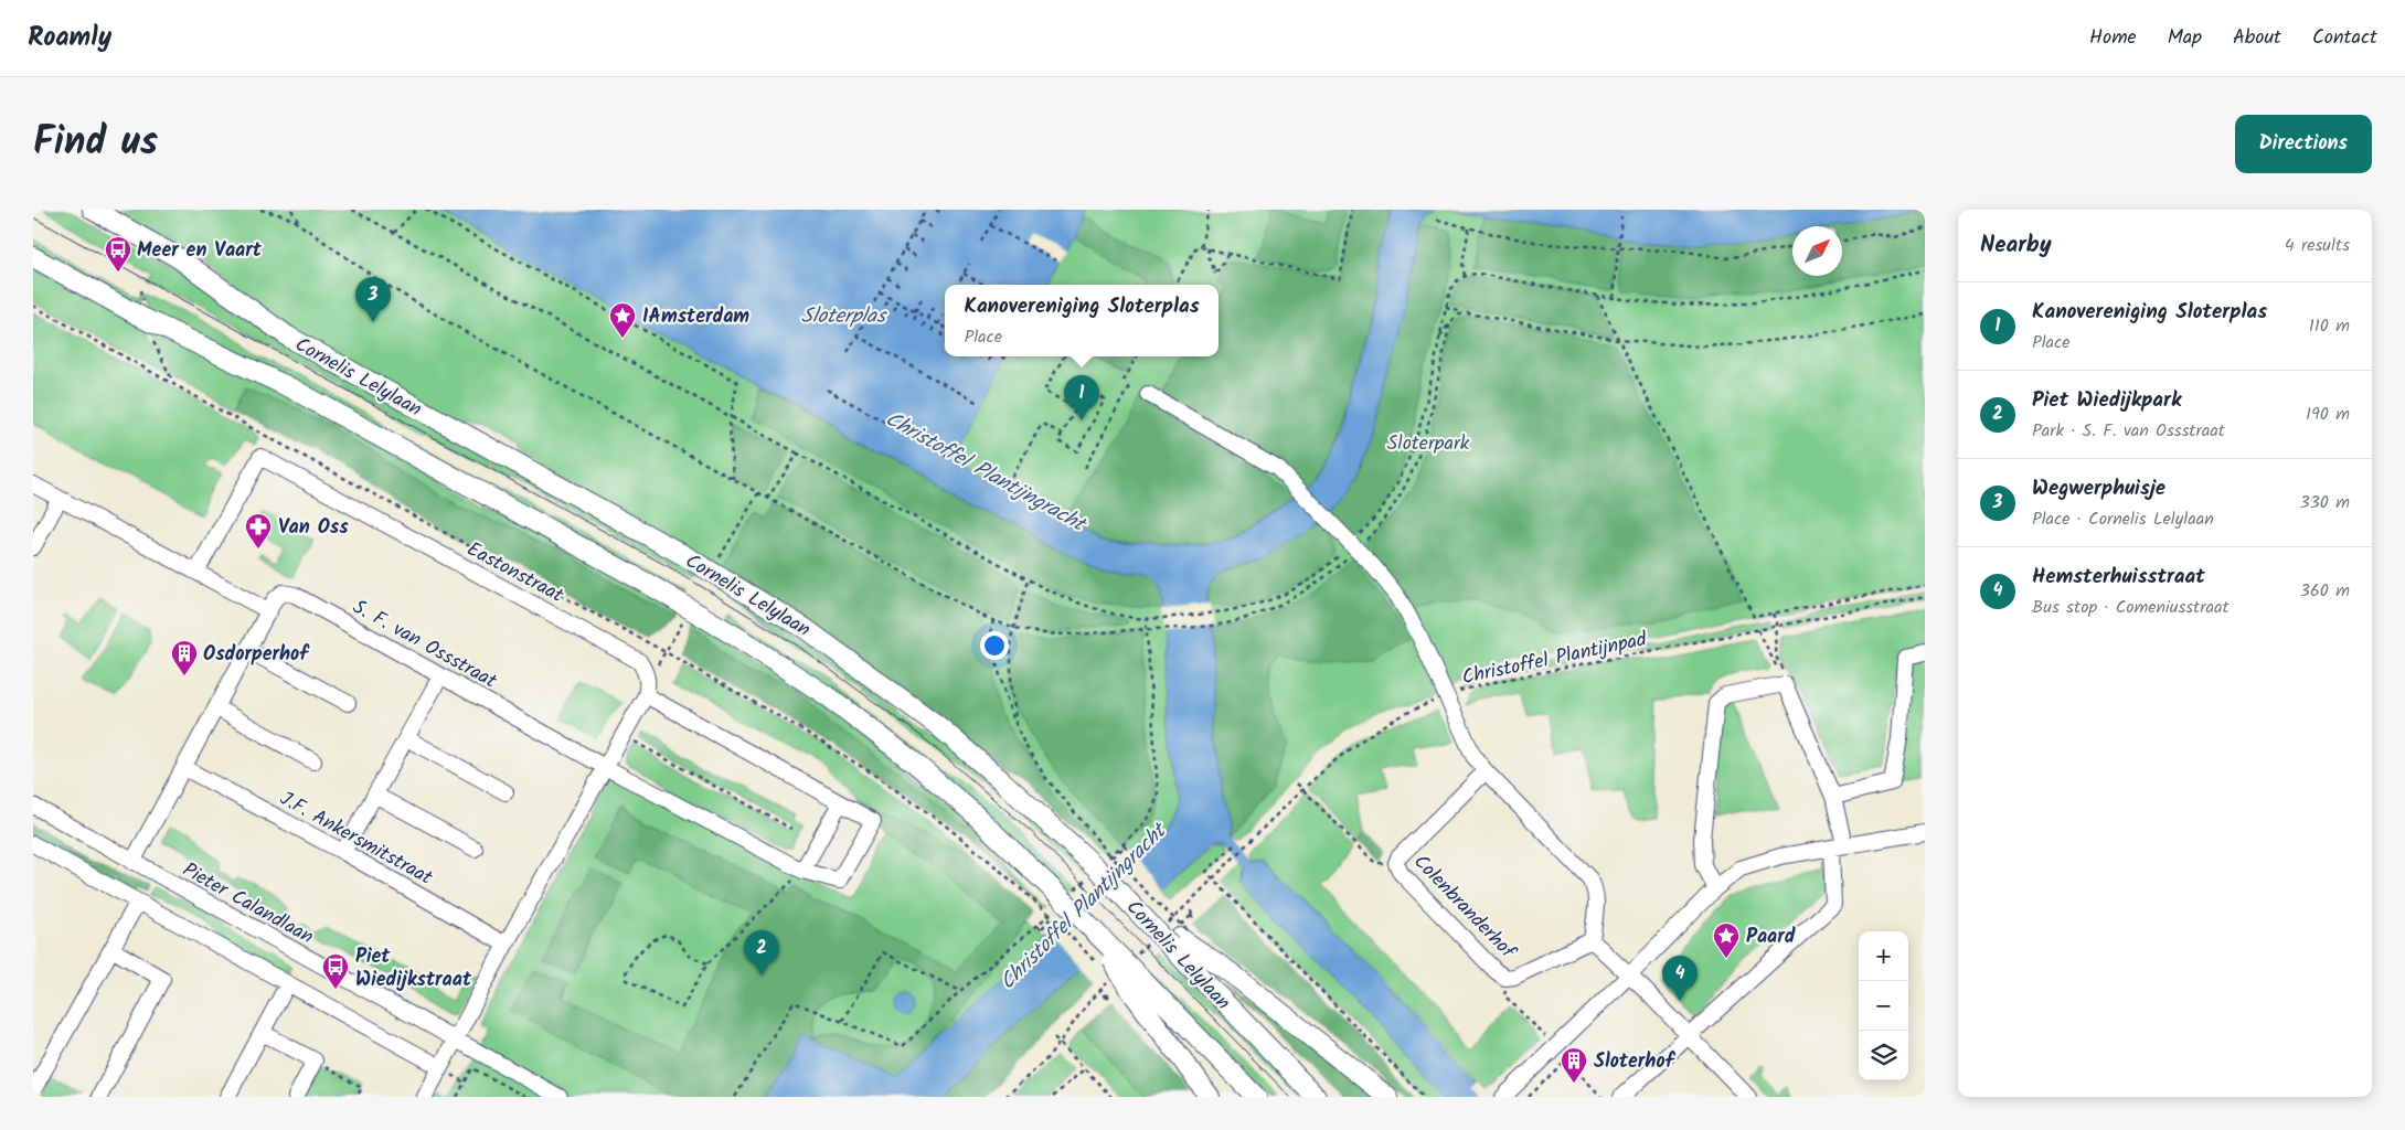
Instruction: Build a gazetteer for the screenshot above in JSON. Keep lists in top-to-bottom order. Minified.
{"streets":{"main road":["Cornelis Lelylaan"],"street":["Eastonstraat","S. F. van Ossstraat","J.F. Ankersmitstraat","Pieter Calandlaan","Colenbranderhof"],"path":["Christoffel Plantijnpad"]},"water":["Sloterplas","Christoffel Plantijngracht"],"parks":["Sloterpark"],"places":{"bus stop":["Meer en Vaart","Piet Wiedijkstraat"],"place":["IAmsterdam","Paard"],"pharmacy":["Van Oss"],"building":["Osdorperhof","Sloterhof"]},"north":"top right","page":{"header":"Roamly","nav":["Home","Map","About","Contact"],"title":"Find us","buttons":"Directions","heading":["Nearby","4 results"],"pins":["3","1","2","4"],"list":[{"mark":"1","name":"Kanovereniging Sloterplas","note":"Place","value":"110 m"},{"mark":"2","name":"Piet Wiedijkpark","note":"Park · S. F. van Ossstraat","value":"190 m"},{"mark":"3","name":"Wegwerphuisje","note":"Place · Cornelis Lelylaan","value":"330 m"},{"mark":"4","name":"Hemsterhuisstraat","note":"Bus stop · Comeniusstraat","value":"360 m"}],"popup":["Kanovereniging Sloterplas","Place"],"map_buttons":["+","−"]}}
